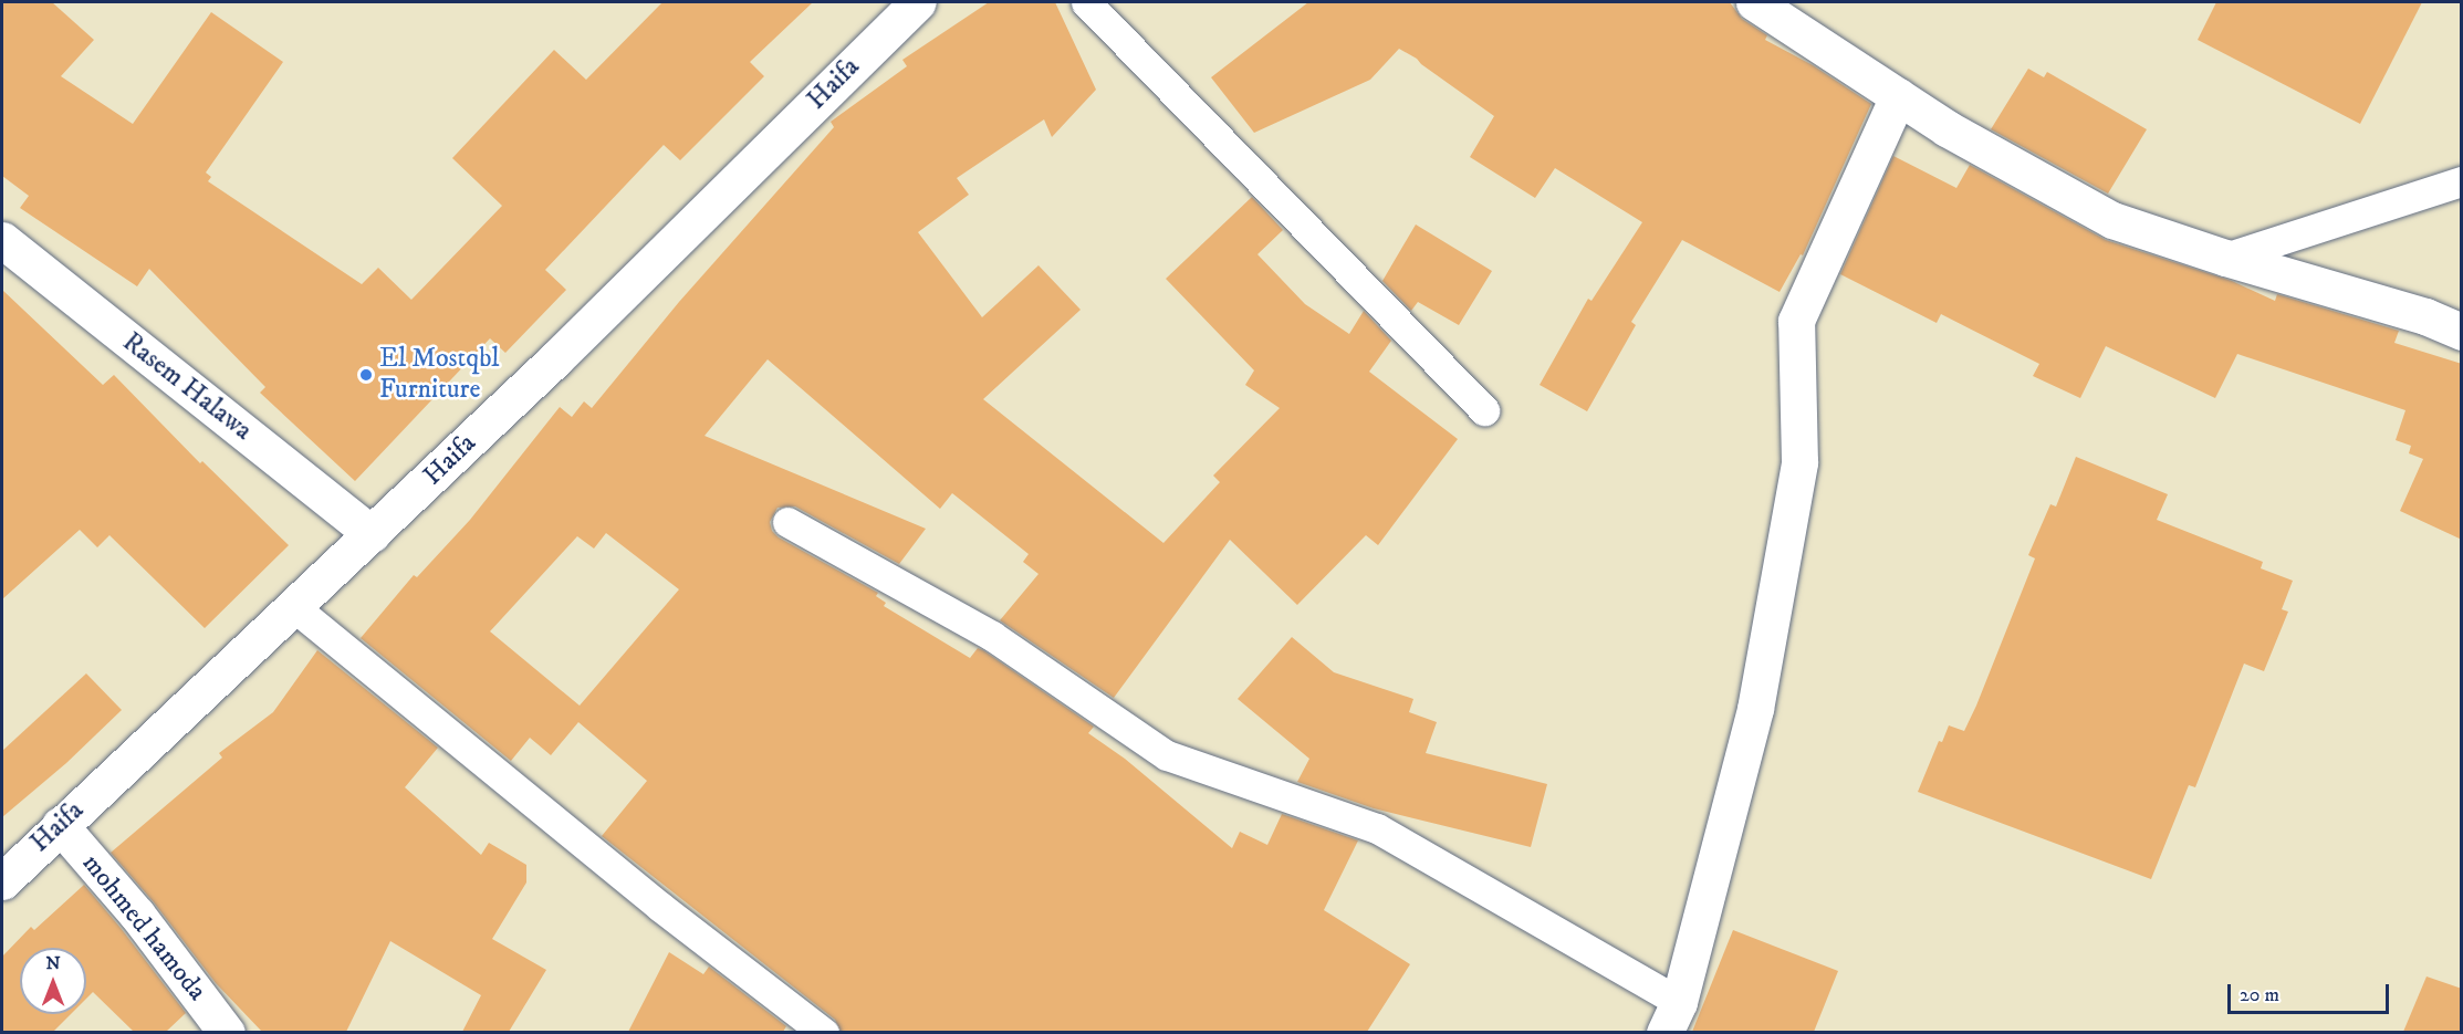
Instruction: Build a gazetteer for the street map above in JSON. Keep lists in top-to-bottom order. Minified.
{"streets":{"street":["Haifa","Rasem Halawa","mohmed hamoda"]},"crossings":[["Haifa","Rasem Halawa"],["Haifa","mohmed hamoda"]],"places":["El Mostqbl Furniture"],"scale_bar":"20 m","north":"top"}
